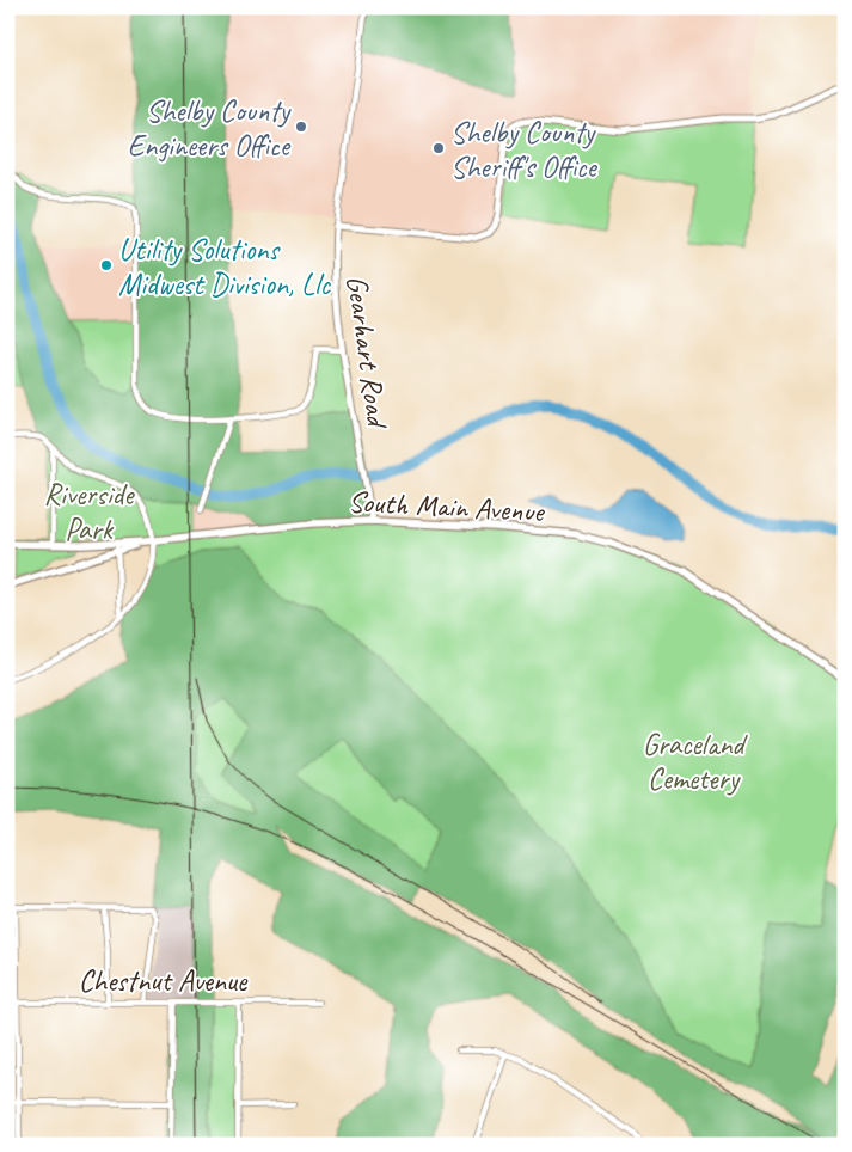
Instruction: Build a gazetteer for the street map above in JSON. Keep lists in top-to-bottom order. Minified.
{"streets":{"main road":["South Main Avenue"],"street":["Gearhart Road","Chestnut Avenue"]},"crossings":[["Gearhart Road","South Main Avenue"]],"parks":["Riverside Park","Graceland Cemetery"],"places":["Shelby County Engineers Office","Shelby County Sheriff's Office","Utility Solutions Midwest Division, Llc"]}
